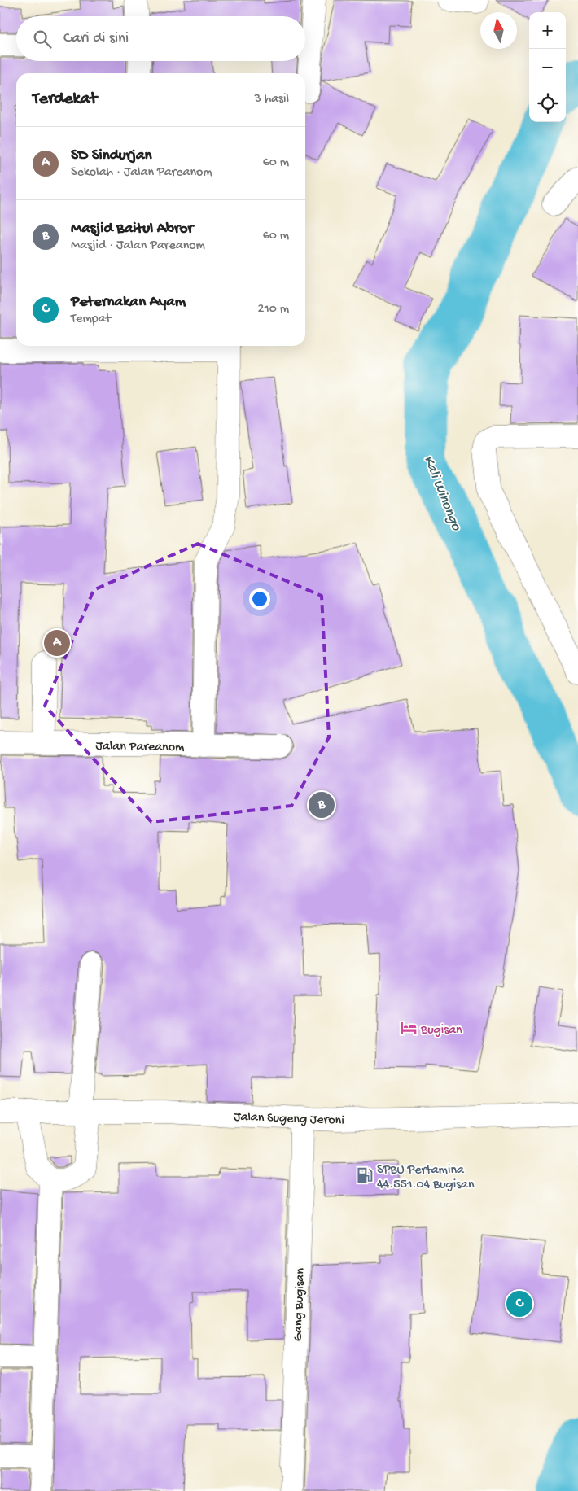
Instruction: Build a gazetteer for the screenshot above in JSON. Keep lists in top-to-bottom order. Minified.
{"streets":{"street":["Jalan Pareanom","Jalan Sugeng Jeroni","Gang Bugisan"]},"crossings":[["Jalan Sugeng Jeroni","Gang Bugisan"]],"water":["Kali Winongo"],"places":{"hotel":["Bugisan"],"fuel station":["SPBU Pertamina 44.551.04 Bugisan"]},"north":"top","page":{"map_buttons":["+","−"],"search":"Cari di sini","heading":["Terdekat","3 hasil"],"list":[{"mark":"A","name":"SD Sindurjan","note":"Sekolah · Jalan Pareanom","value":"60 m"},{"mark":"B","name":"Masjid Baitul Abror","note":"Masjid · Jalan Pareanom","value":"60 m"},{"mark":"C","name":"Peternakan Ayam","note":"Tempat","value":"210 m"}],"pins":["A","B","C"]}}
